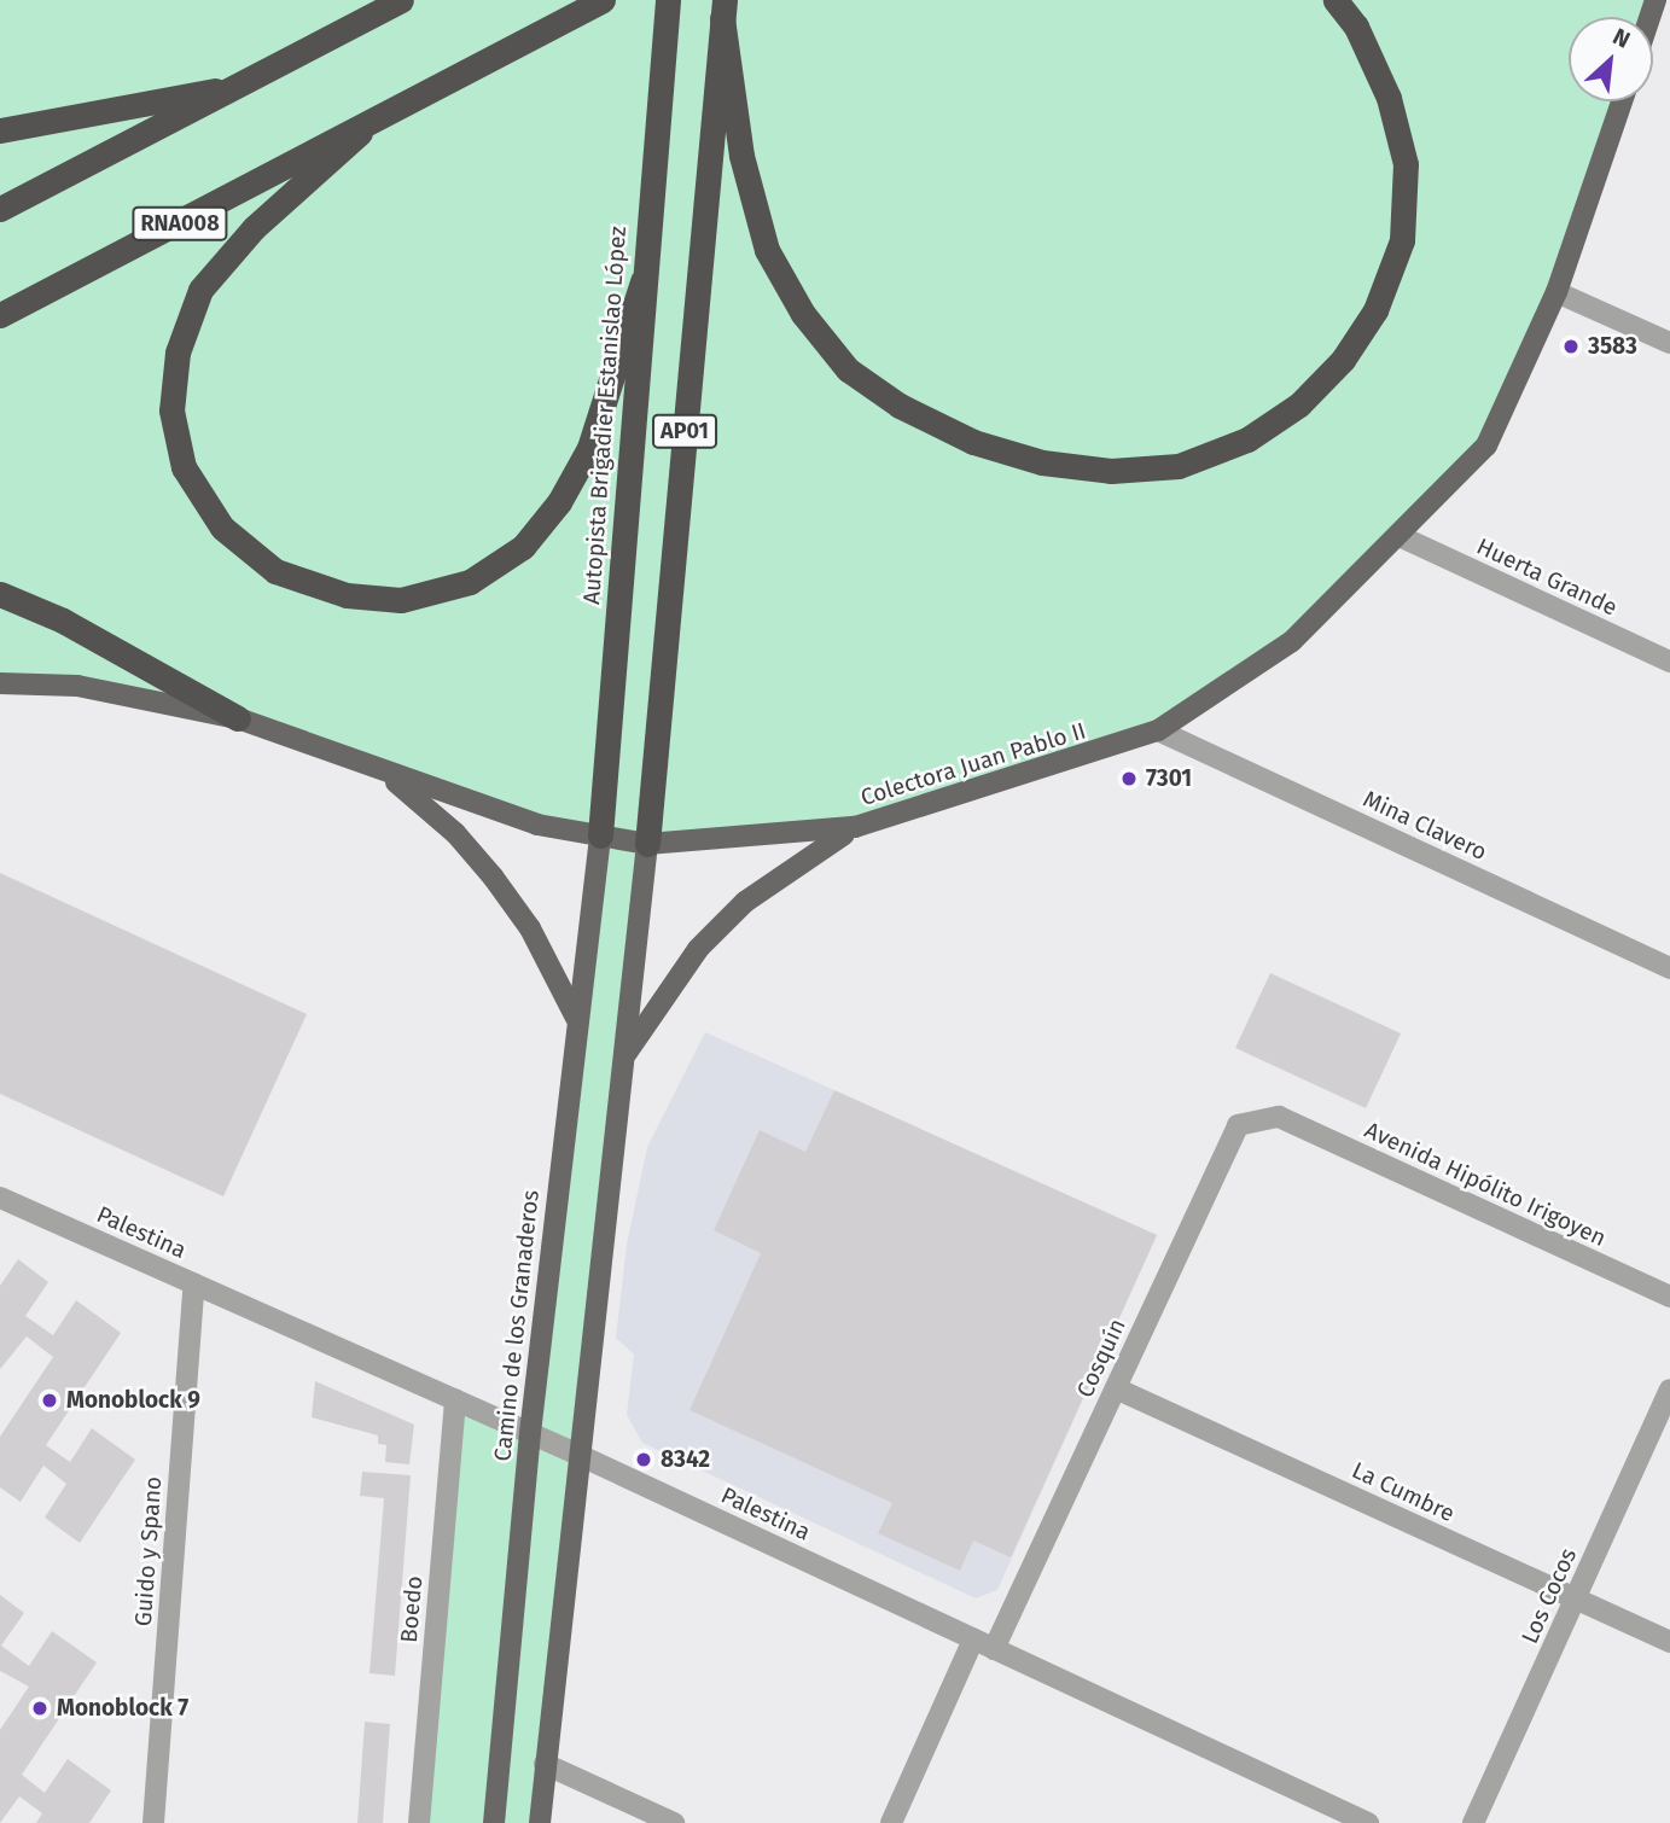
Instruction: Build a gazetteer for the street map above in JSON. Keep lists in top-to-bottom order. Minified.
{"streets":{"highway":["RNA008","Autopista Brigadier Estanislao López","AP01"],"main road":["Colectora Juan Pablo II","Camino de los Granaderos"],"street":["Huerta Grande","Mina Clavero","Avenida Hipólito Irigoyen","Palestina","Cosquín","La Cumbre","Guido y Spano","Los Cocos","Boedo"]},"crossings":[["Autopista Brigadier Estanislao López","Colectora Juan Pablo II"],["Autopista Brigadier Estanislao López","Camino de los Granaderos"],["AP01","Colectora Juan Pablo II"],["Huerta Grande","Colectora Juan Pablo II"],["Colectora Juan Pablo II","Mina Clavero"],["Colectora Juan Pablo II","Camino de los Granaderos"],["Avenida Hipólito Irigoyen","Cosquín"],["Palestina","Camino de los Granaderos"],["Palestina","Cosquín"],["Palestina","Guido y Spano"],["Palestina","Boedo"],["Cosquín","La Cumbre"],["La Cumbre","Los Cocos"]],"places":["3583","7301","Monoblock 9","8342","Monoblock 7"],"north":"top right"}
